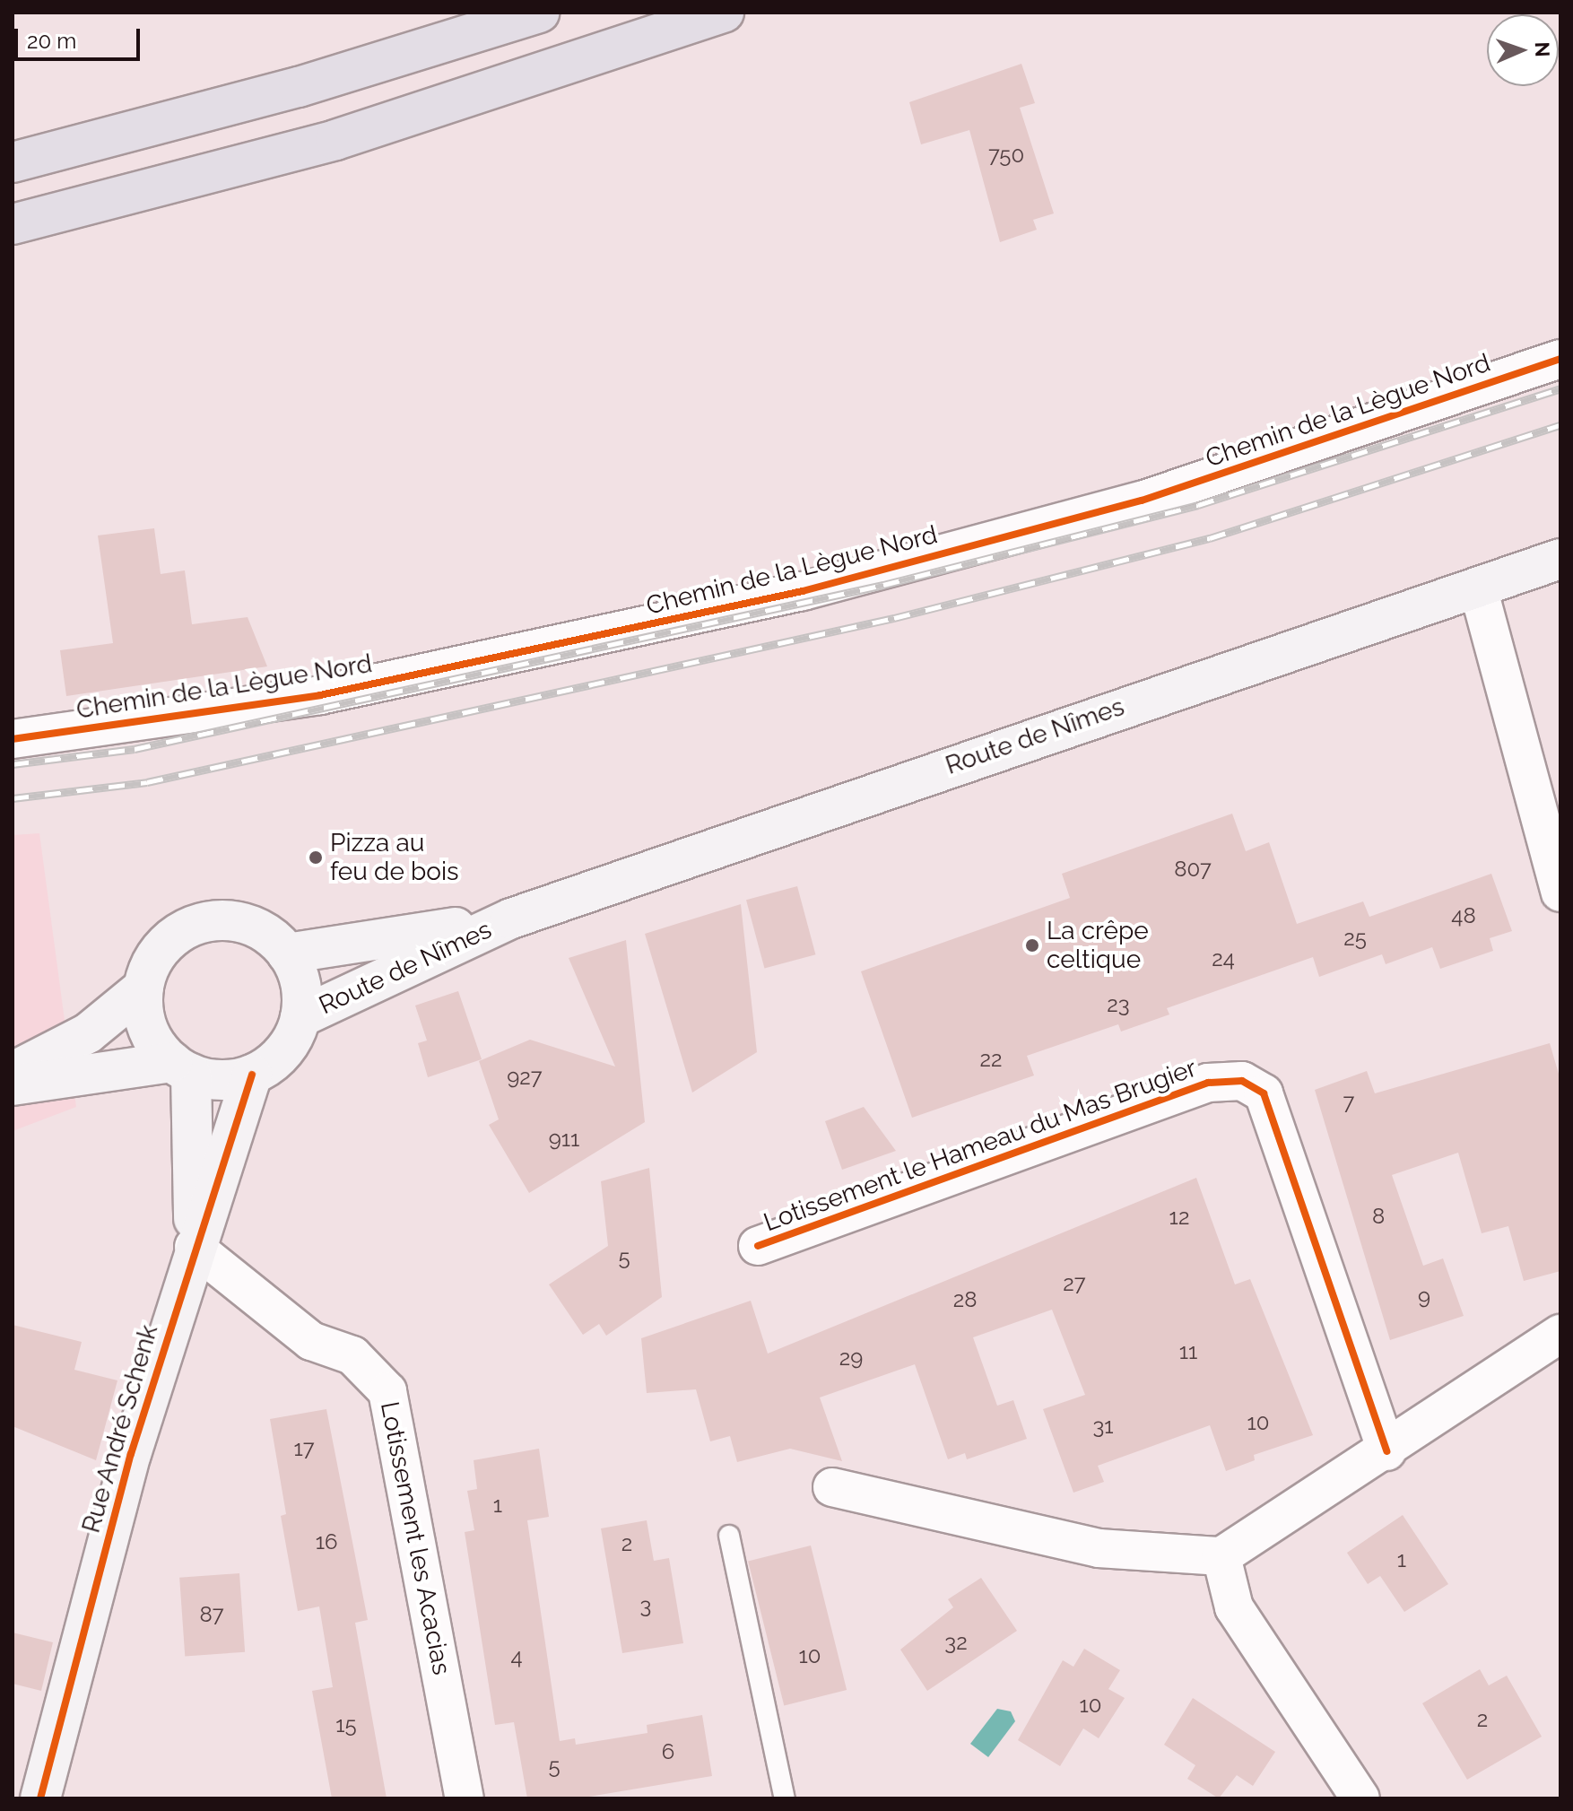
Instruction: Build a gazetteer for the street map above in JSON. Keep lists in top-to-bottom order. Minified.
{"streets":{"main road":["Route de Nîmes","Rue André Schenk"],"street":["Chemin de la Lègue Nord","Lotissement le Hameau du Mas Brugier","Lotissement les Acacias"]},"crossings":[["Route de Nîmes","Rue André Schenk"],["Rue André Schenk","Lotissement les Acacias"]],"places":["Pizza au feu de bois","La crêpe celtique"],"house_numbers":["750","807","48","25","24","23","22","927","7","911","8","12","5","27","9","28","11","29","10","31","17","1","16","2","1","3","87","32","10","4","10","2","15","6","5"],"scale_bar":"20 m","north":"right"}
